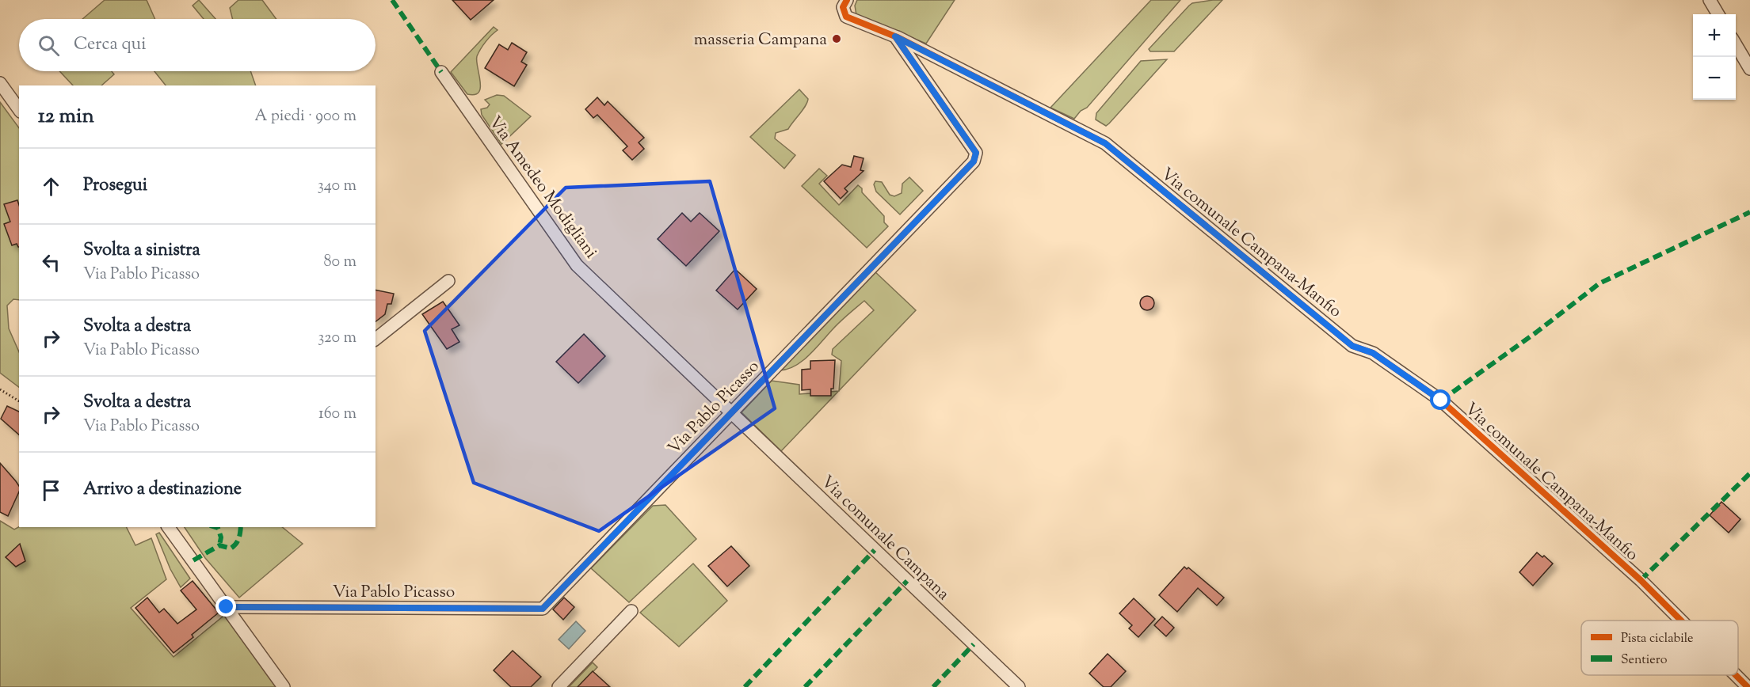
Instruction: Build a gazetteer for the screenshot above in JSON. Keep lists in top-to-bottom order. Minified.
{"streets":{"street":["Via Amedeo Modigliani","Via comunale Campana-Manfio","Via Pablo Picasso","Via comunale Campana"]},"crossings":[["Via Amedeo Modigliani","Via Pablo Picasso"],["Via Amedeo Modigliani","Via comunale Campana"],["Via comunale Campana-Manfio","Via Pablo Picasso"],["Via Pablo Picasso","Via comunale Campana"]],"places":["masseria Campana"],"legend":["Pista ciclabile","Sentiero"],"page":{"map_buttons":["+","−"],"search":"Cerca qui","heading":["12 min","A piedi · 900 m"],"list":[["Prosegui","340 m"],["Svolta a sinistra","Via Pablo Picasso","80 m"],["Svolta a destra","Via Pablo Picasso","320 m"],["Svolta a destra","Via Pablo Picasso","160 m"],"Arrivo a destinazione"]}}
